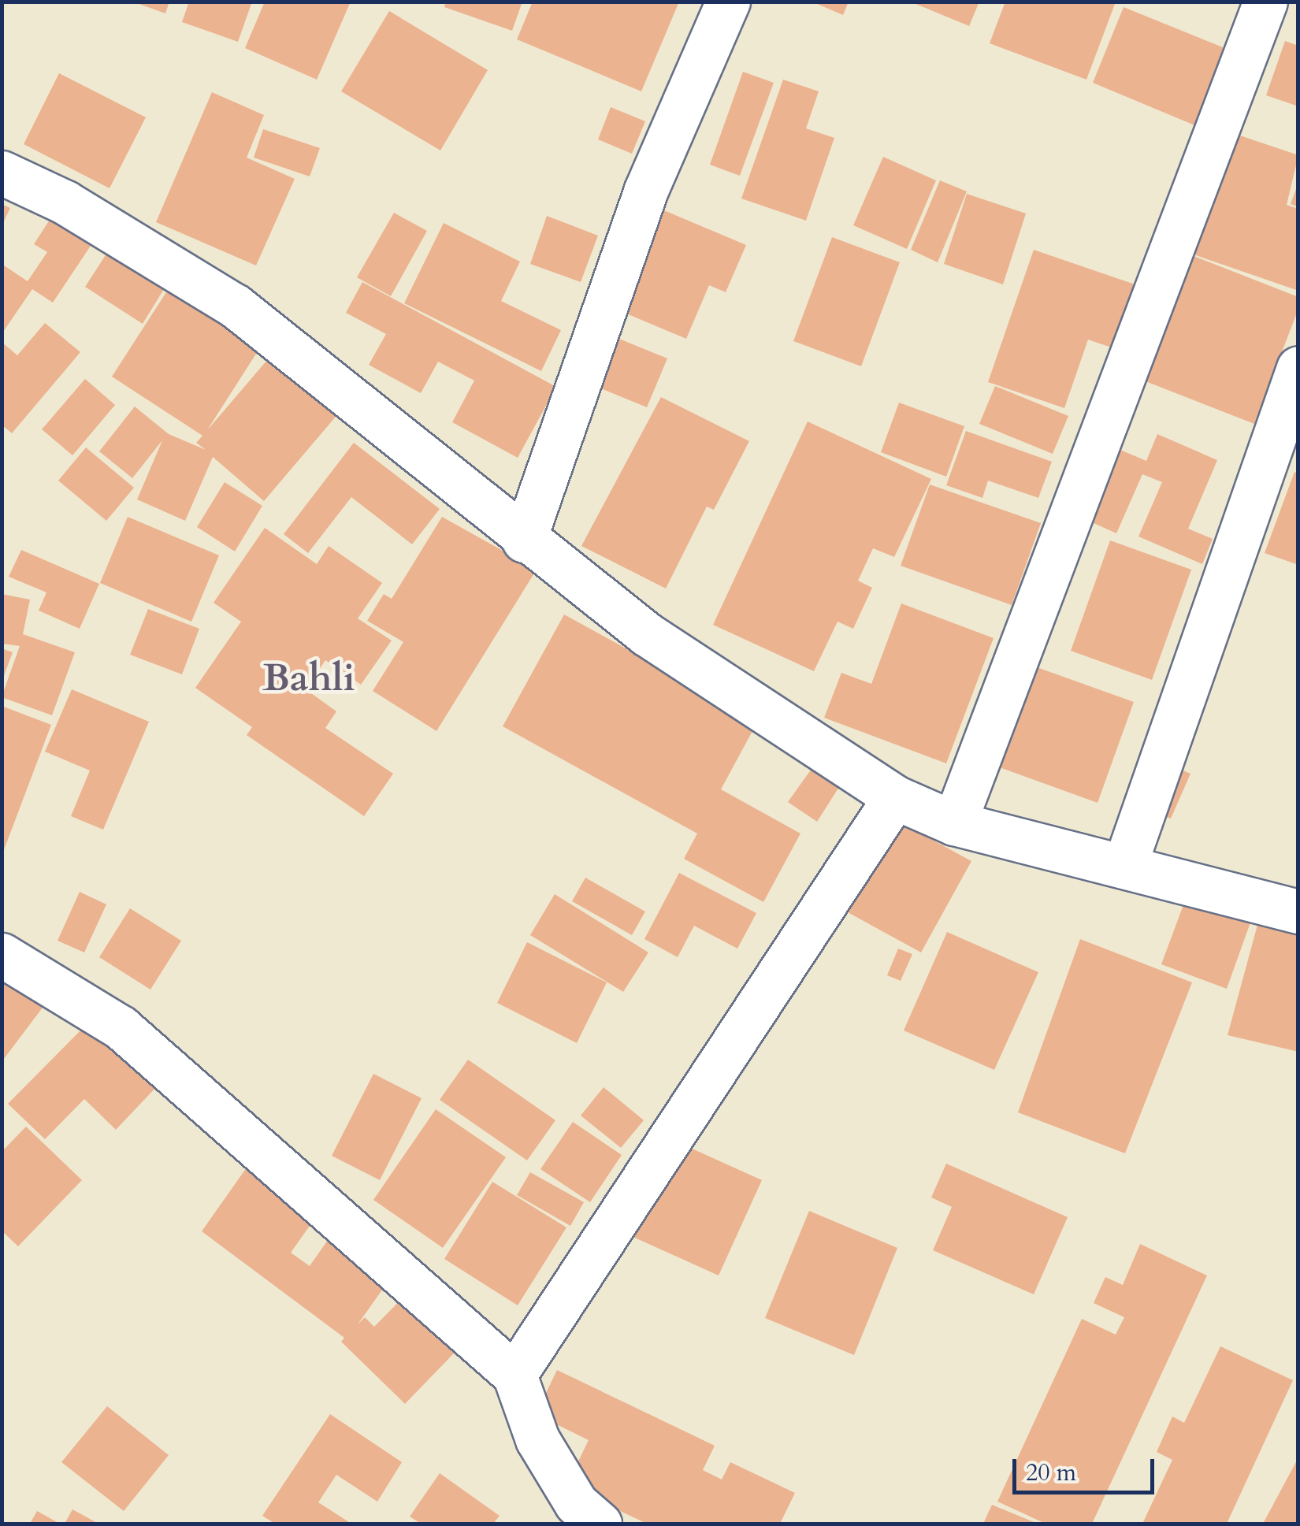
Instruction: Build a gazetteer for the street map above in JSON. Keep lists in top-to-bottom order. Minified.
{"districts":["Bahli"],"scale_bar":"20 m"}
